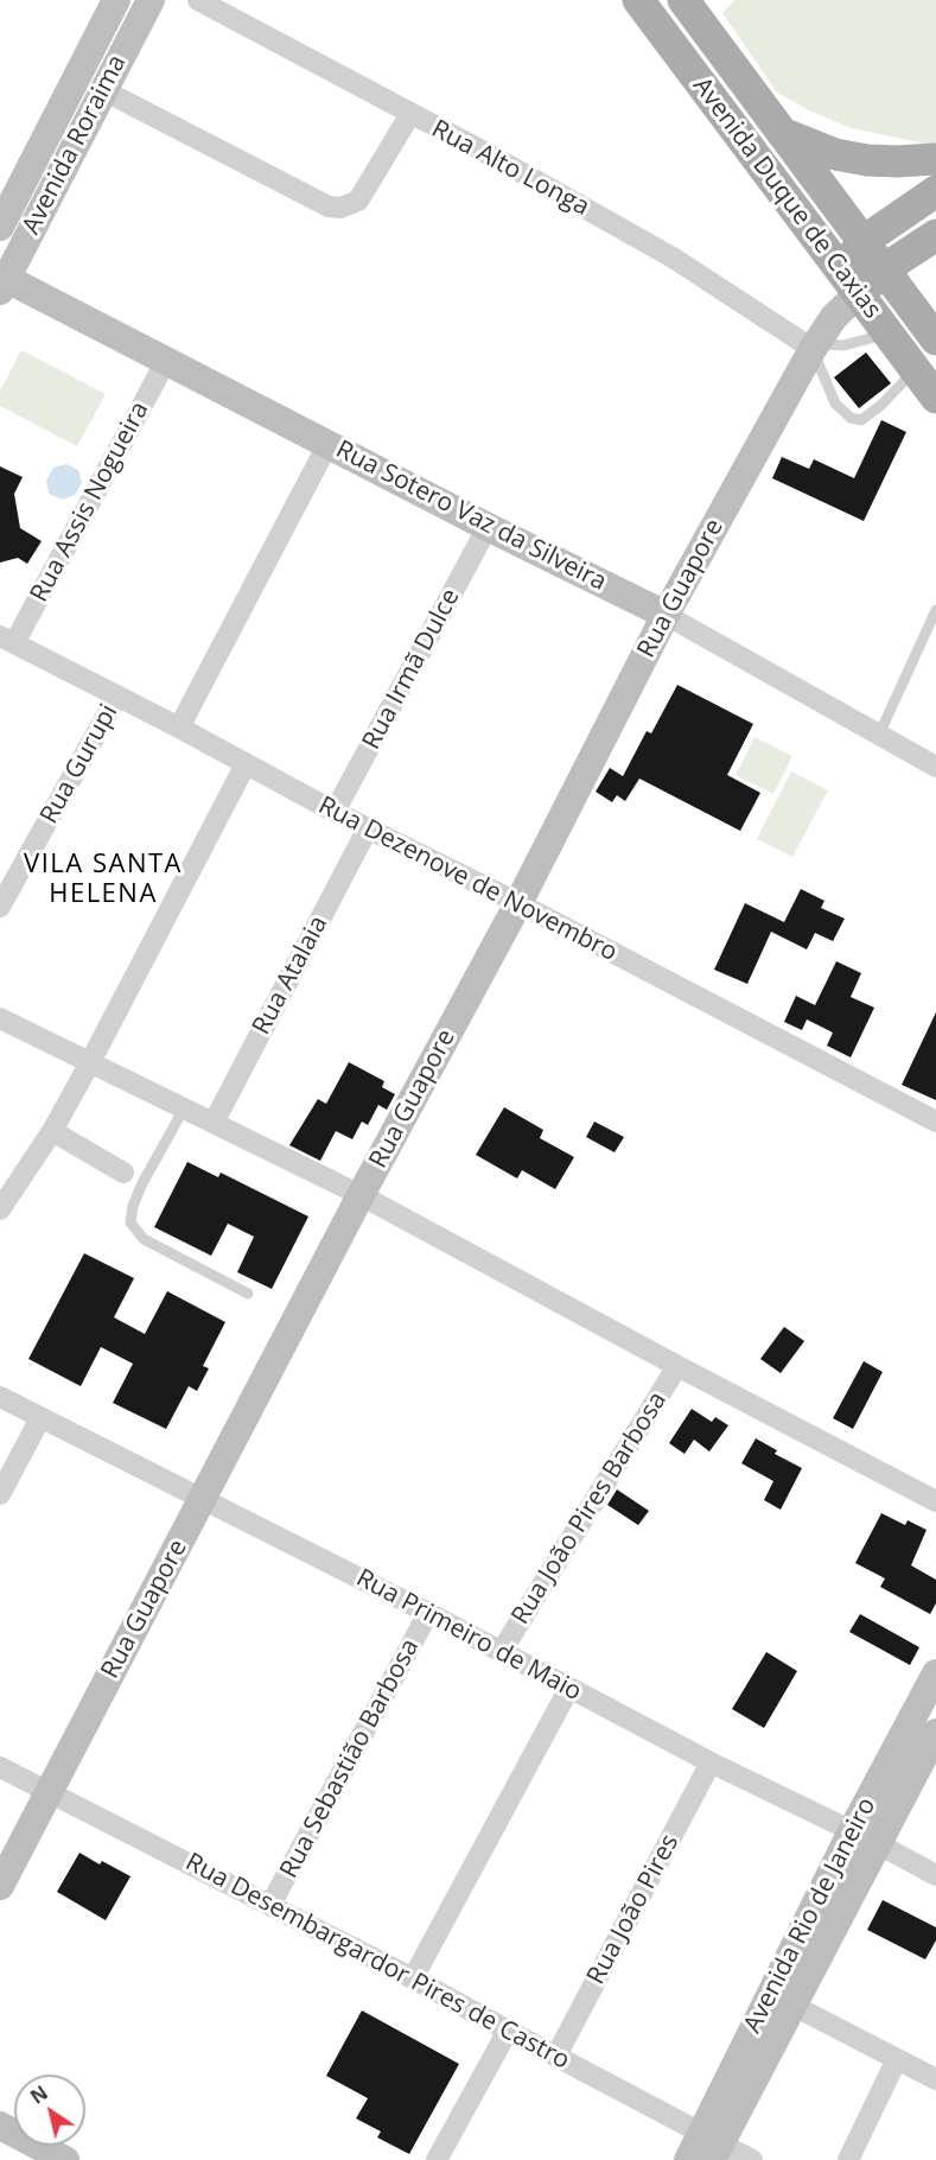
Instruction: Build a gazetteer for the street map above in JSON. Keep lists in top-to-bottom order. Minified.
{"streets":{"main road":["Avenida Duque de Caxias"],"street":["Avenida Roraima","Rua Alto Longa","Rua Assis Nogueira","Rua Sotero Vaz da Silveira","Rua Guapore","Rua Irmã Dulce","Rua Gurupi","Rua Dezenove de Novembro","Rua Atalaia","Rua João Pires Barbosa","Rua Primeiro de Maio","Rua Sebastião Barbosa","Rua João Pires","Avenida Rio de Janeiro","Rua Desembargardor Pires de Castro"]},"crossings":[["Avenida Roraima","Rua Sotero Vaz da Silveira"],["Rua Alto Longa","Rua Guapore"],["Avenida Duque de Caxias","Rua Guapore"],["Rua Assis Nogueira","Rua Sotero Vaz da Silveira"],["Rua Assis Nogueira","Rua Dezenove de Novembro"],["Rua Sotero Vaz da Silveira","Rua Guapore"],["Rua Sotero Vaz da Silveira","Rua Irmã Dulce"],["Rua Guapore","Rua Dezenove de Novembro"],["Rua Guapore","Rua Primeiro de Maio"],["Rua Guapore","Rua Desembargardor Pires de Castro"],["Rua Irmã Dulce","Rua Dezenove de Novembro"],["Rua Gurupi","Rua Dezenove de Novembro"],["Rua Dezenove de Novembro","Rua Atalaia"],["Rua João Pires Barbosa","Rua Primeiro de Maio"],["Rua Primeiro de Maio","Rua Sebastião Barbosa"],["Rua Primeiro de Maio","Rua João Pires"],["Rua Primeiro de Maio","Avenida Rio de Janeiro"],["Rua Sebastião Barbosa","Rua Desembargardor Pires de Castro"],["Rua João Pires","Rua Desembargardor Pires de Castro"],["Avenida Rio de Janeiro","Rua Desembargardor Pires de Castro"]],"districts":["VILA SANTA HELENA"],"north":"top left"}
